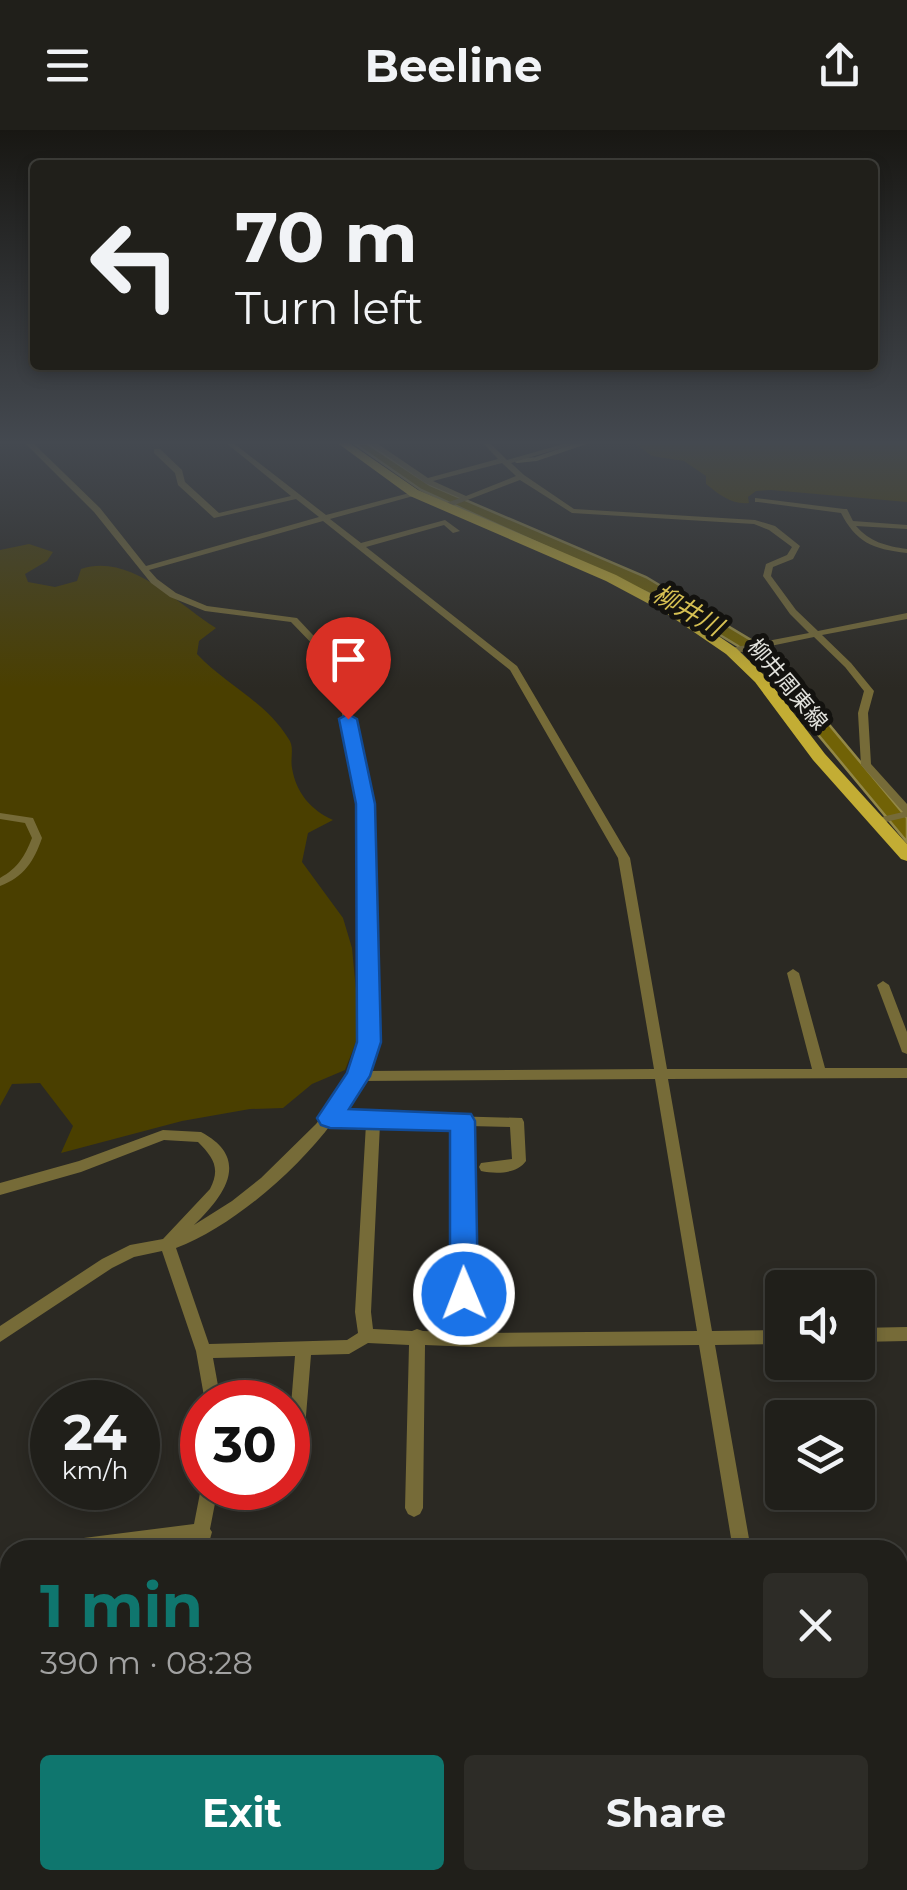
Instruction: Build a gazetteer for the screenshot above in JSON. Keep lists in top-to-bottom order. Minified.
{"streets":{"main road":["柳井周東線"]},"water":["柳井川"],"page":{"header":"Beeline","turn":["70 m","Turn left"],"speed":"24 km/h","limit":"30","heading":["1 min","390 m · 08:28"],"buttons":["Exit","Share"]}}
